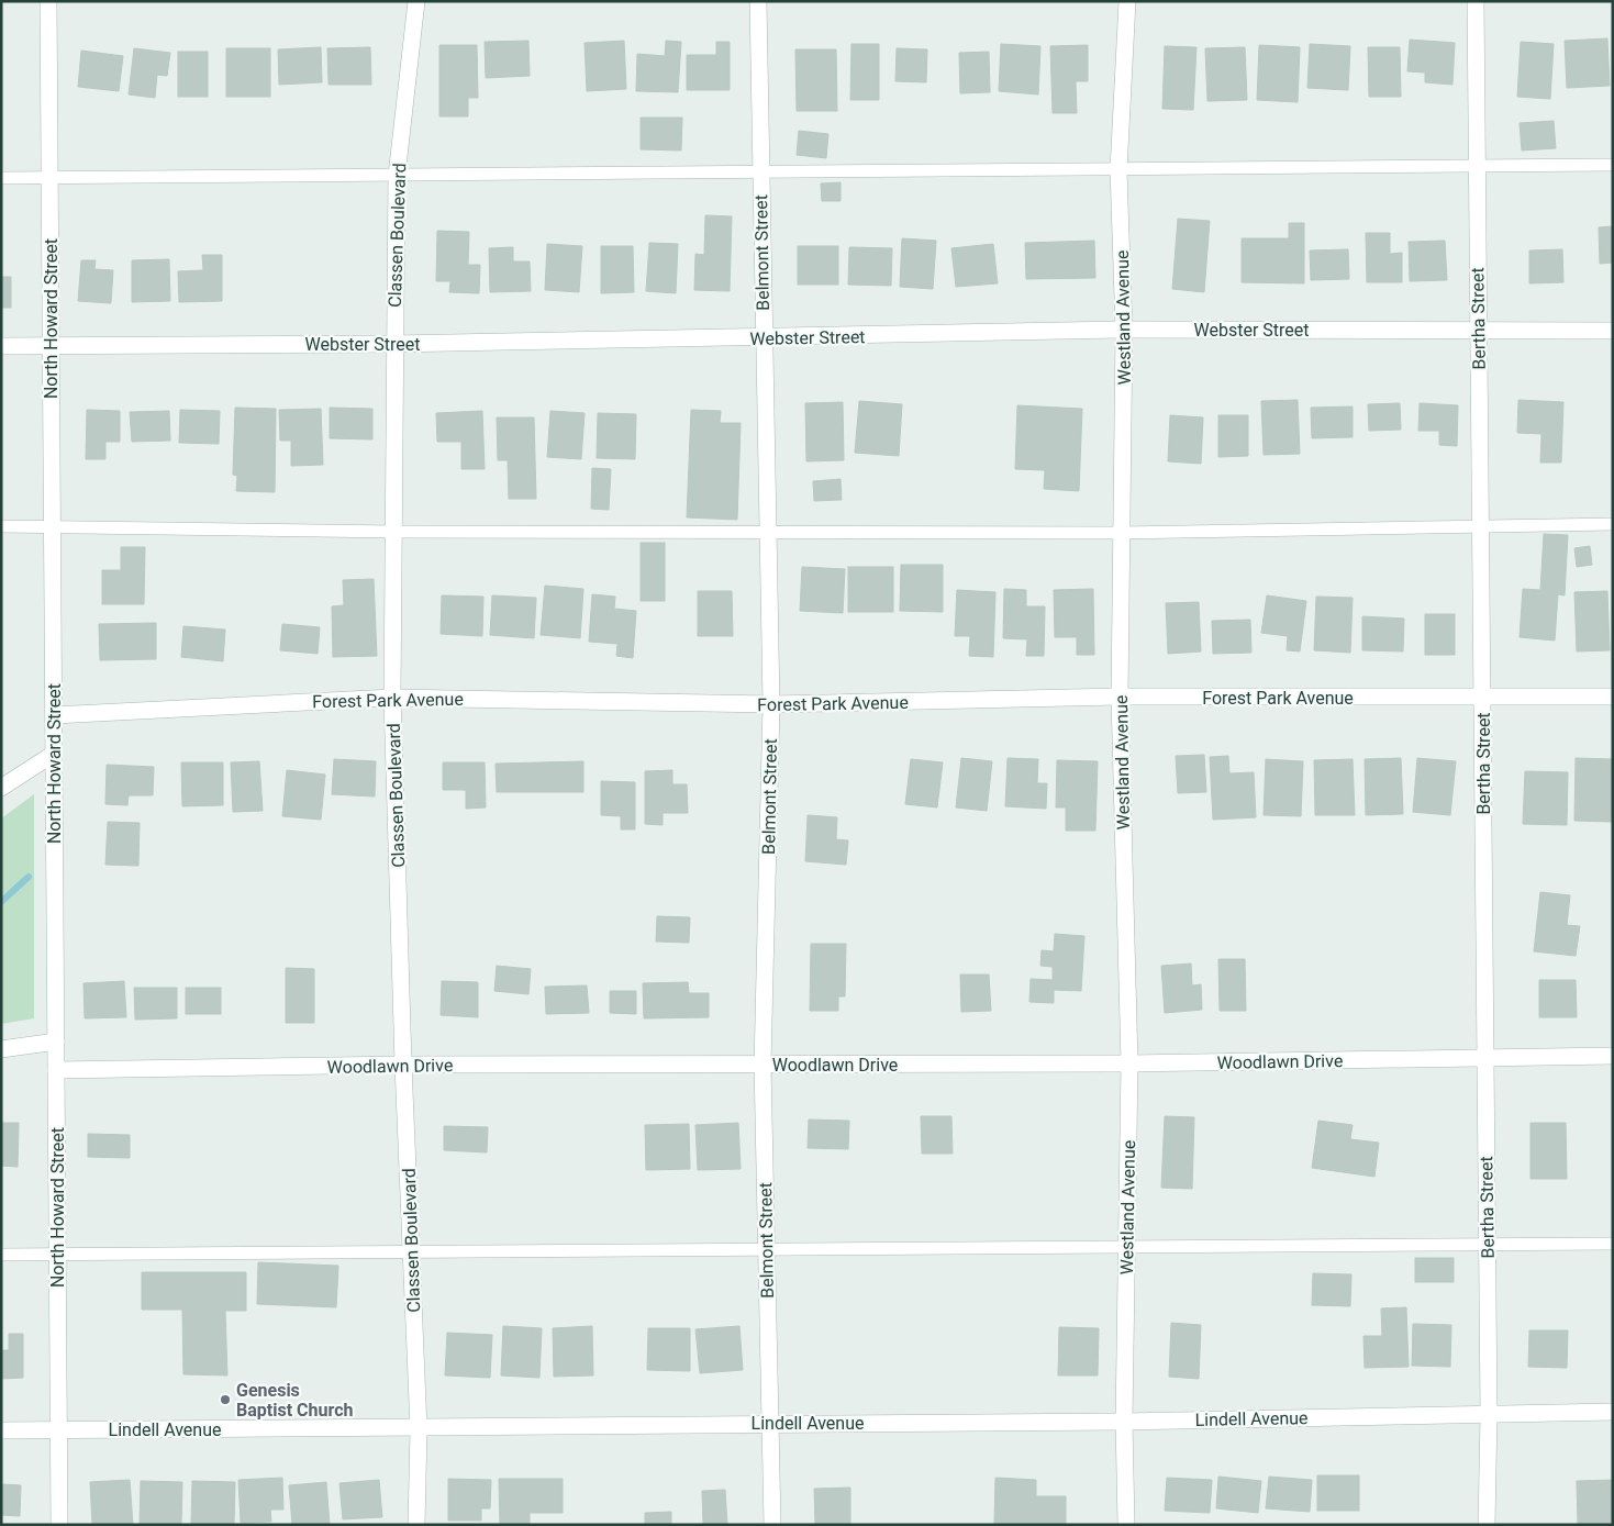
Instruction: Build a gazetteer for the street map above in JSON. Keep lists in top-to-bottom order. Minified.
{"streets":{"street":["Classen Boulevard","Belmont Street","Westland Avenue","North Howard Street","Bertha Street","Webster Street","Forest Park Avenue","Woodlawn Drive","Lindell Avenue"]},"crossings":[["Classen Boulevard","Webster Street"],["Classen Boulevard","Forest Park Avenue"],["Classen Boulevard","Woodlawn Drive"],["Classen Boulevard","Lindell Avenue"],["Belmont Street","Webster Street"],["Belmont Street","Forest Park Avenue"],["Belmont Street","Woodlawn Drive"],["Belmont Street","Lindell Avenue"],["Westland Avenue","Webster Street"],["Westland Avenue","Forest Park Avenue"],["Westland Avenue","Woodlawn Drive"],["Westland Avenue","Lindell Avenue"],["North Howard Street","Webster Street"],["North Howard Street","Forest Park Avenue"],["North Howard Street","Woodlawn Drive"],["North Howard Street","Lindell Avenue"],["Bertha Street","Webster Street"],["Bertha Street","Forest Park Avenue"],["Bertha Street","Woodlawn Drive"],["Bertha Street","Lindell Avenue"]],"places":["Genesis Baptist Church"]}
